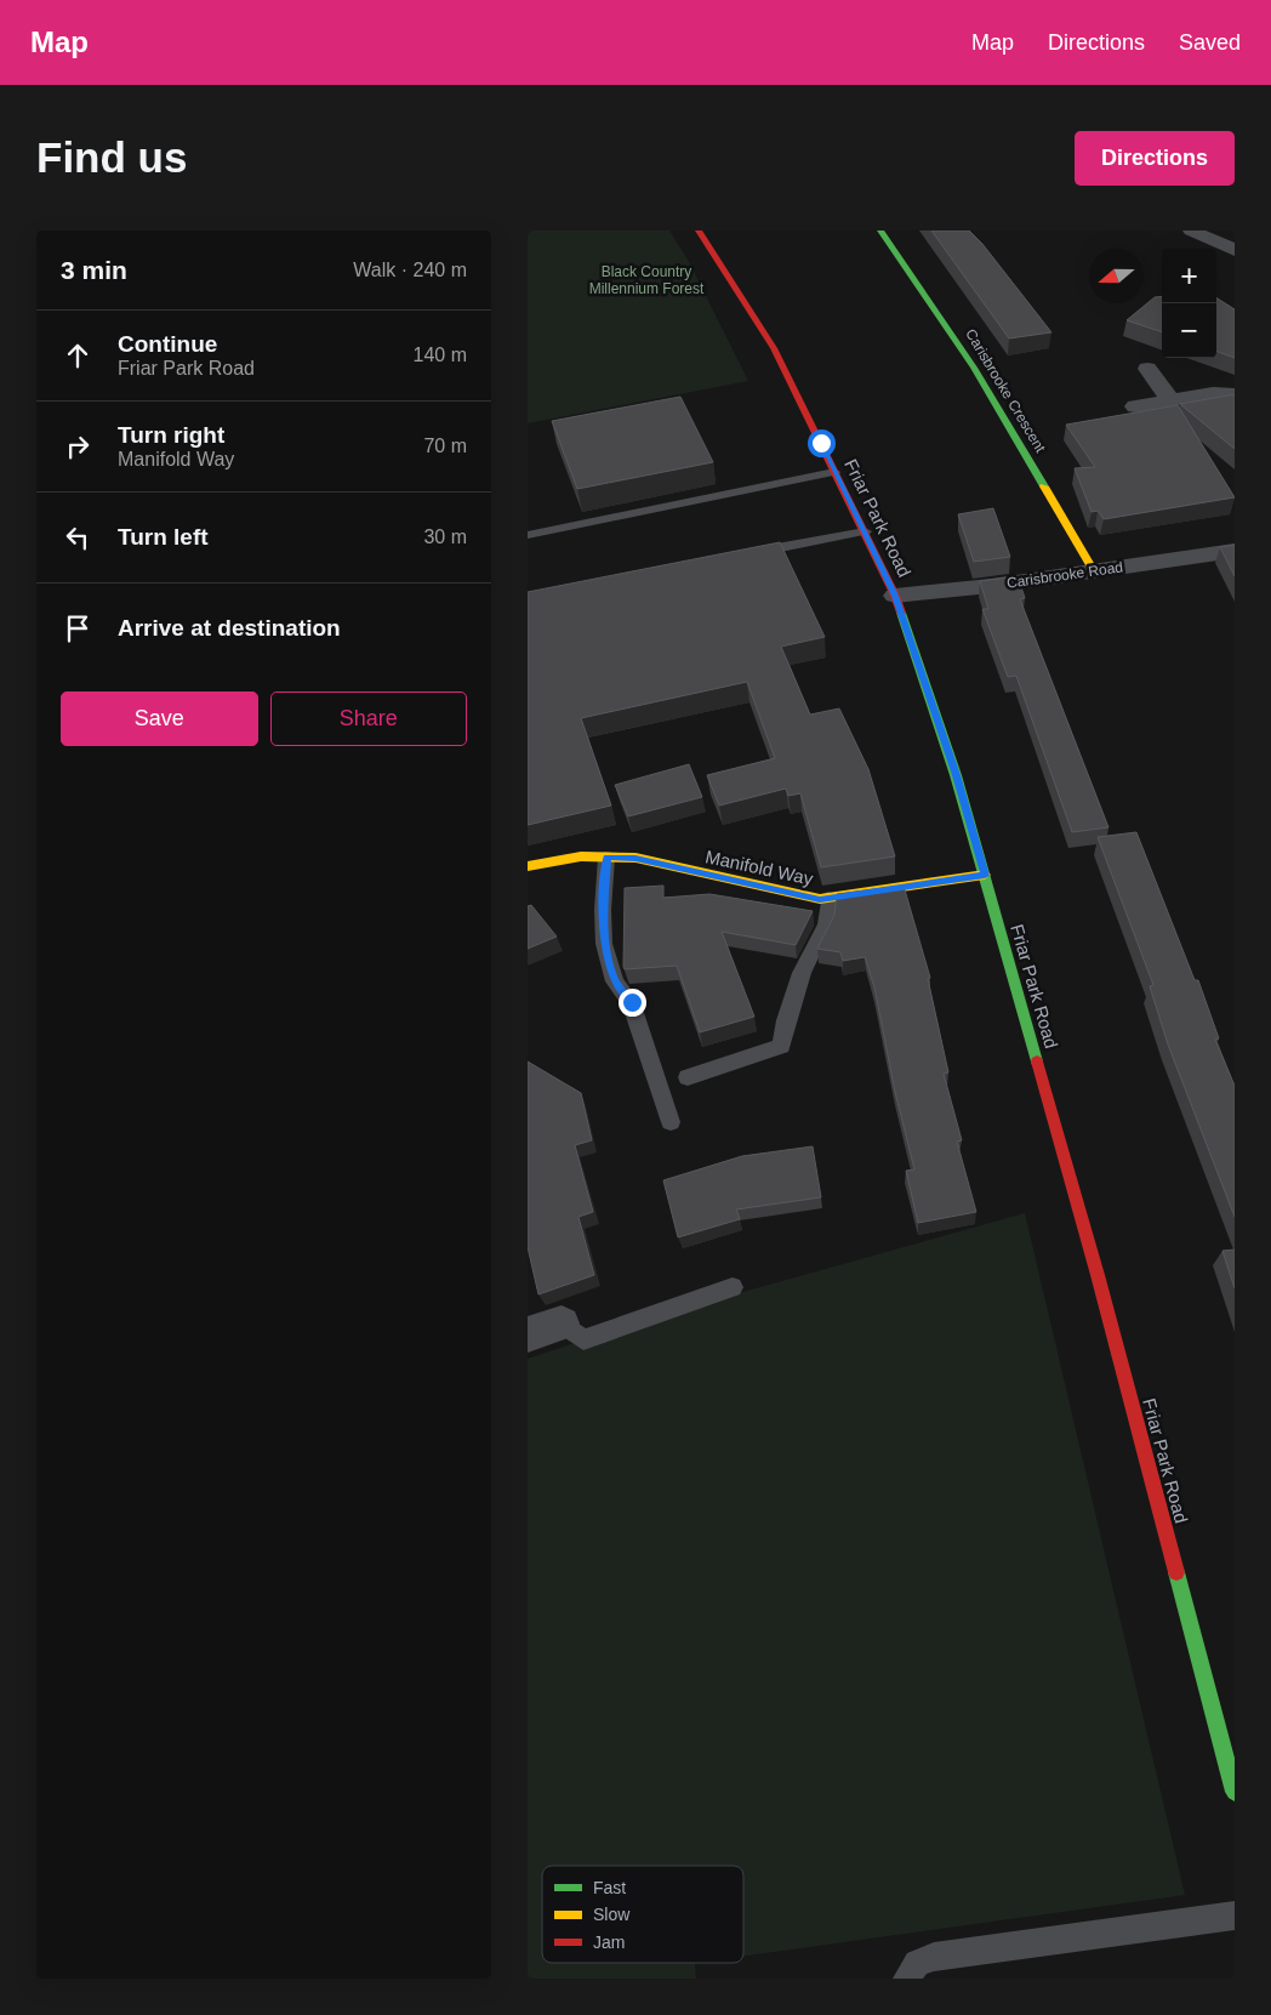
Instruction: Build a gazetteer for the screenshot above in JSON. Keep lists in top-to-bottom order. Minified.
{"streets":{"street":["Carisbrooke Crescent","Friar Park Road","Carisbrooke Road","Manifold Way"]},"crossings":[["Carisbrooke Crescent","Carisbrooke Road"],["Friar Park Road","Carisbrooke Road"],["Friar Park Road","Manifold Way"]],"parks":["Black Country Millennium Forest"],"legend":["Fast","Slow","Jam"],"north":"left","page":{"header":"Map","nav":["Map","Directions","Saved"],"buttons":["Directions",["Save","Share"]],"title":"Find us","heading":["3 min","Walk · 240 m"],"map_buttons":["+","−"],"list":[["Continue","Friar Park Road","140 m"],["Turn right","Manifold Way","70 m"],["Turn left","30 m"],"Arrive at destination"]}}
